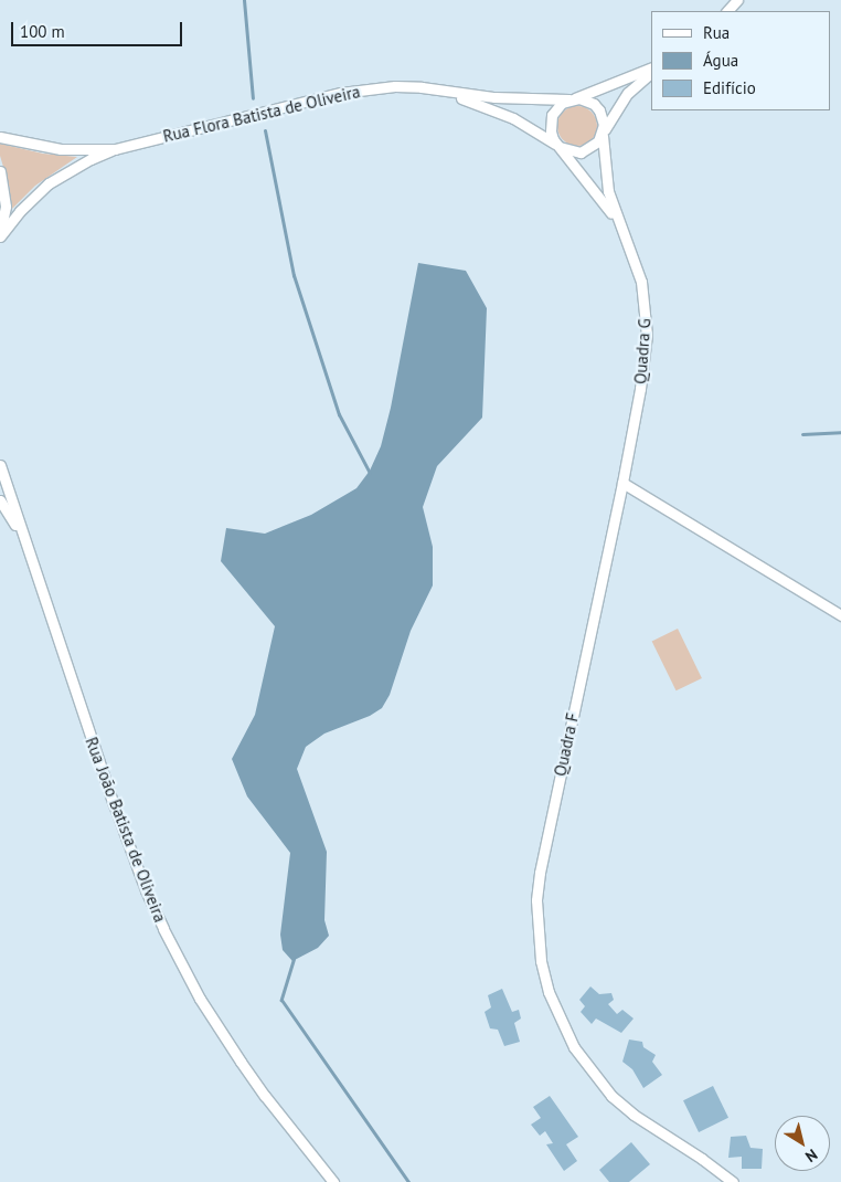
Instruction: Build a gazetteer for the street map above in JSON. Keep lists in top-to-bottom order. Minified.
{"streets":{"street":["Rua Flora Batista de Oliveira","Quadra G","Quadra F","Rua João Batista de Oliveira"]},"crossings":[["Rua Flora Batista de Oliveira","Quadra G"],["Quadra G","Quadra F"]],"legend":["Rua","Água","Edifício"],"scale_bar":"100 m","north":"bottom right"}
